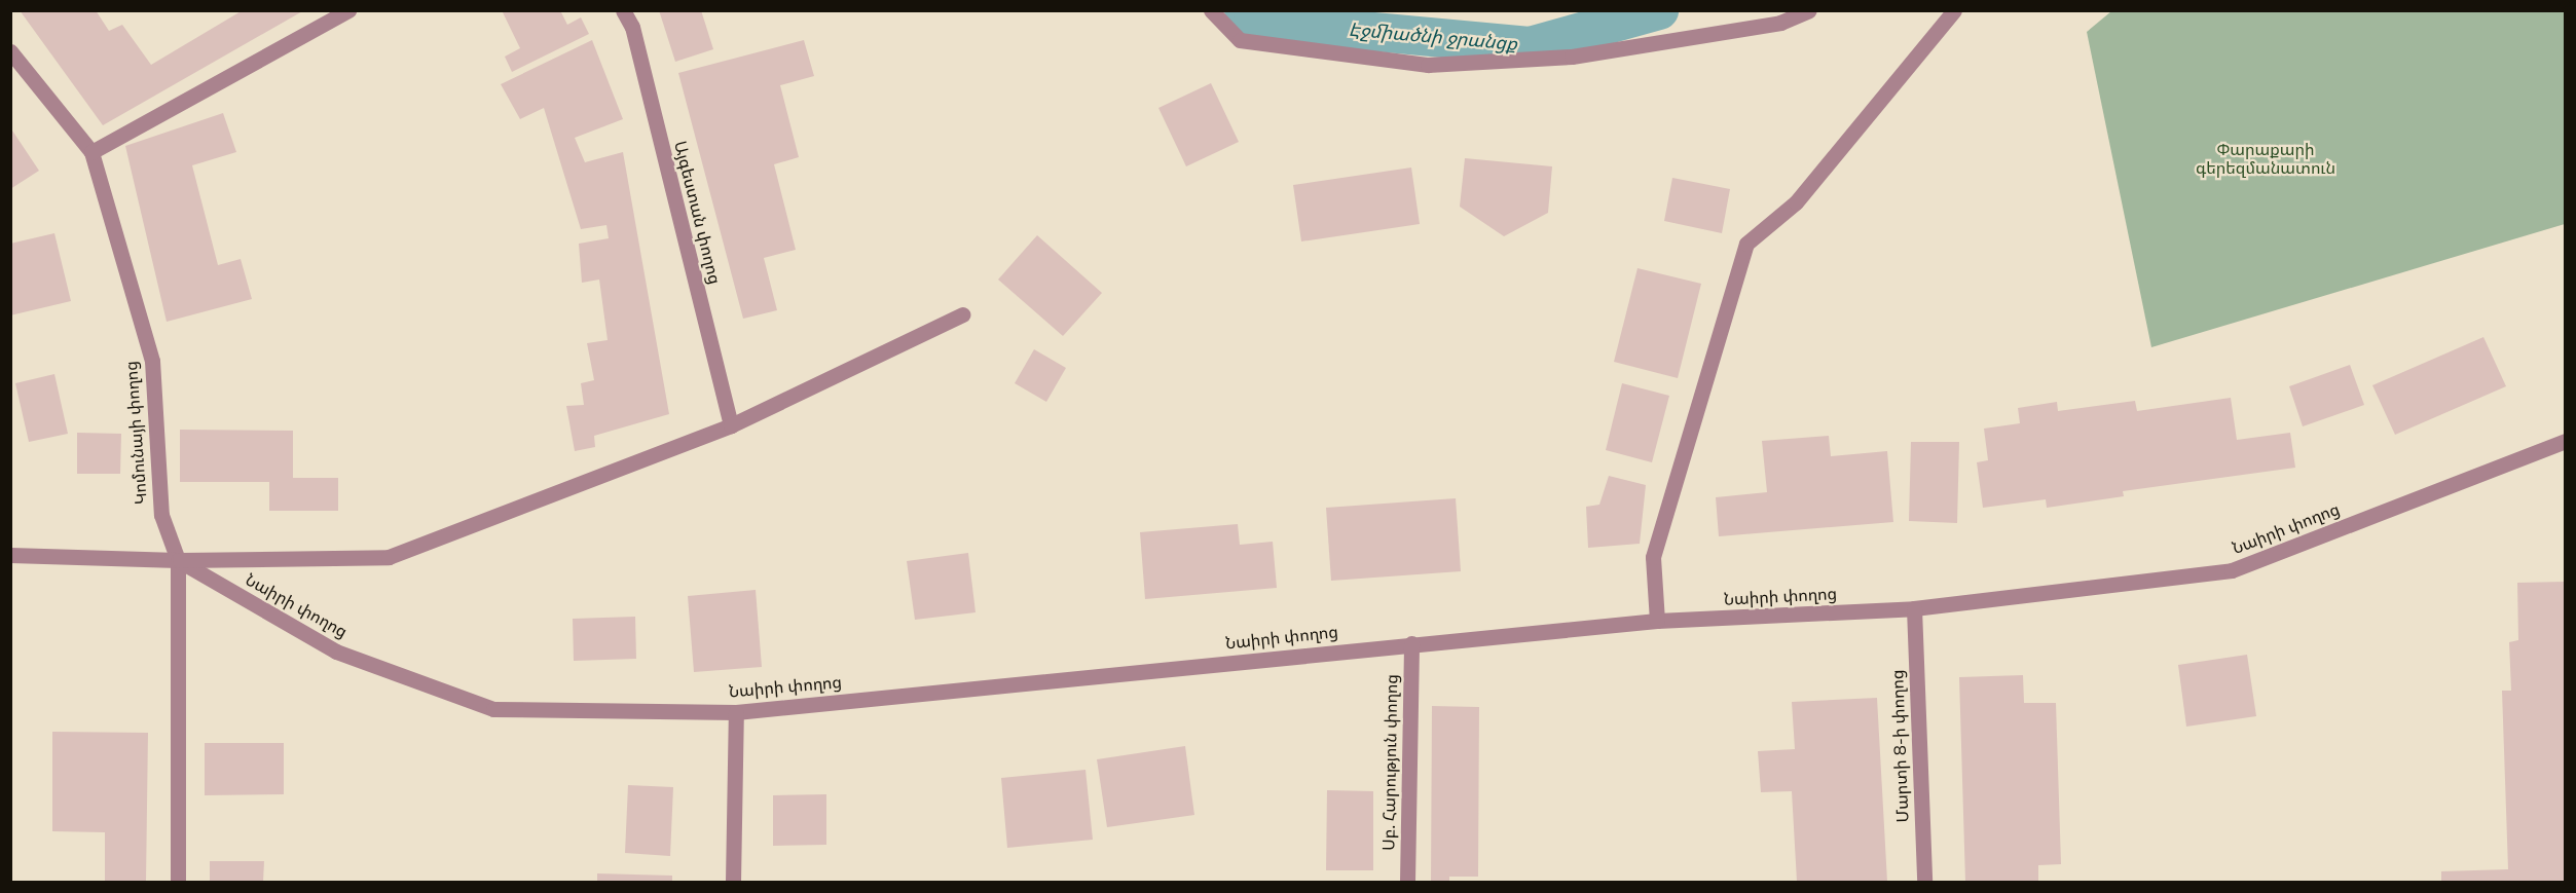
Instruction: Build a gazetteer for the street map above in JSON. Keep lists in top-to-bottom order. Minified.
{"streets":{"street":["Այգեստան փողոց","Կոմունայի փողոց","Նաիրի փողոց","Մարտի 8-ի փողոց","Սբ. Հարություն փողոց"]},"crossings":[["Կոմունայի փողոց","Նաիրի փողոց"],["Նաիրի փողոց","Մարտի 8-ի փողոց"],["Նաիրի փողոց","Սբ. Հարություն փողոց"]],"water":["Էջմիածնի ջրանցք"],"parks":["Փարաքարի գերեզմանատուն"]}
